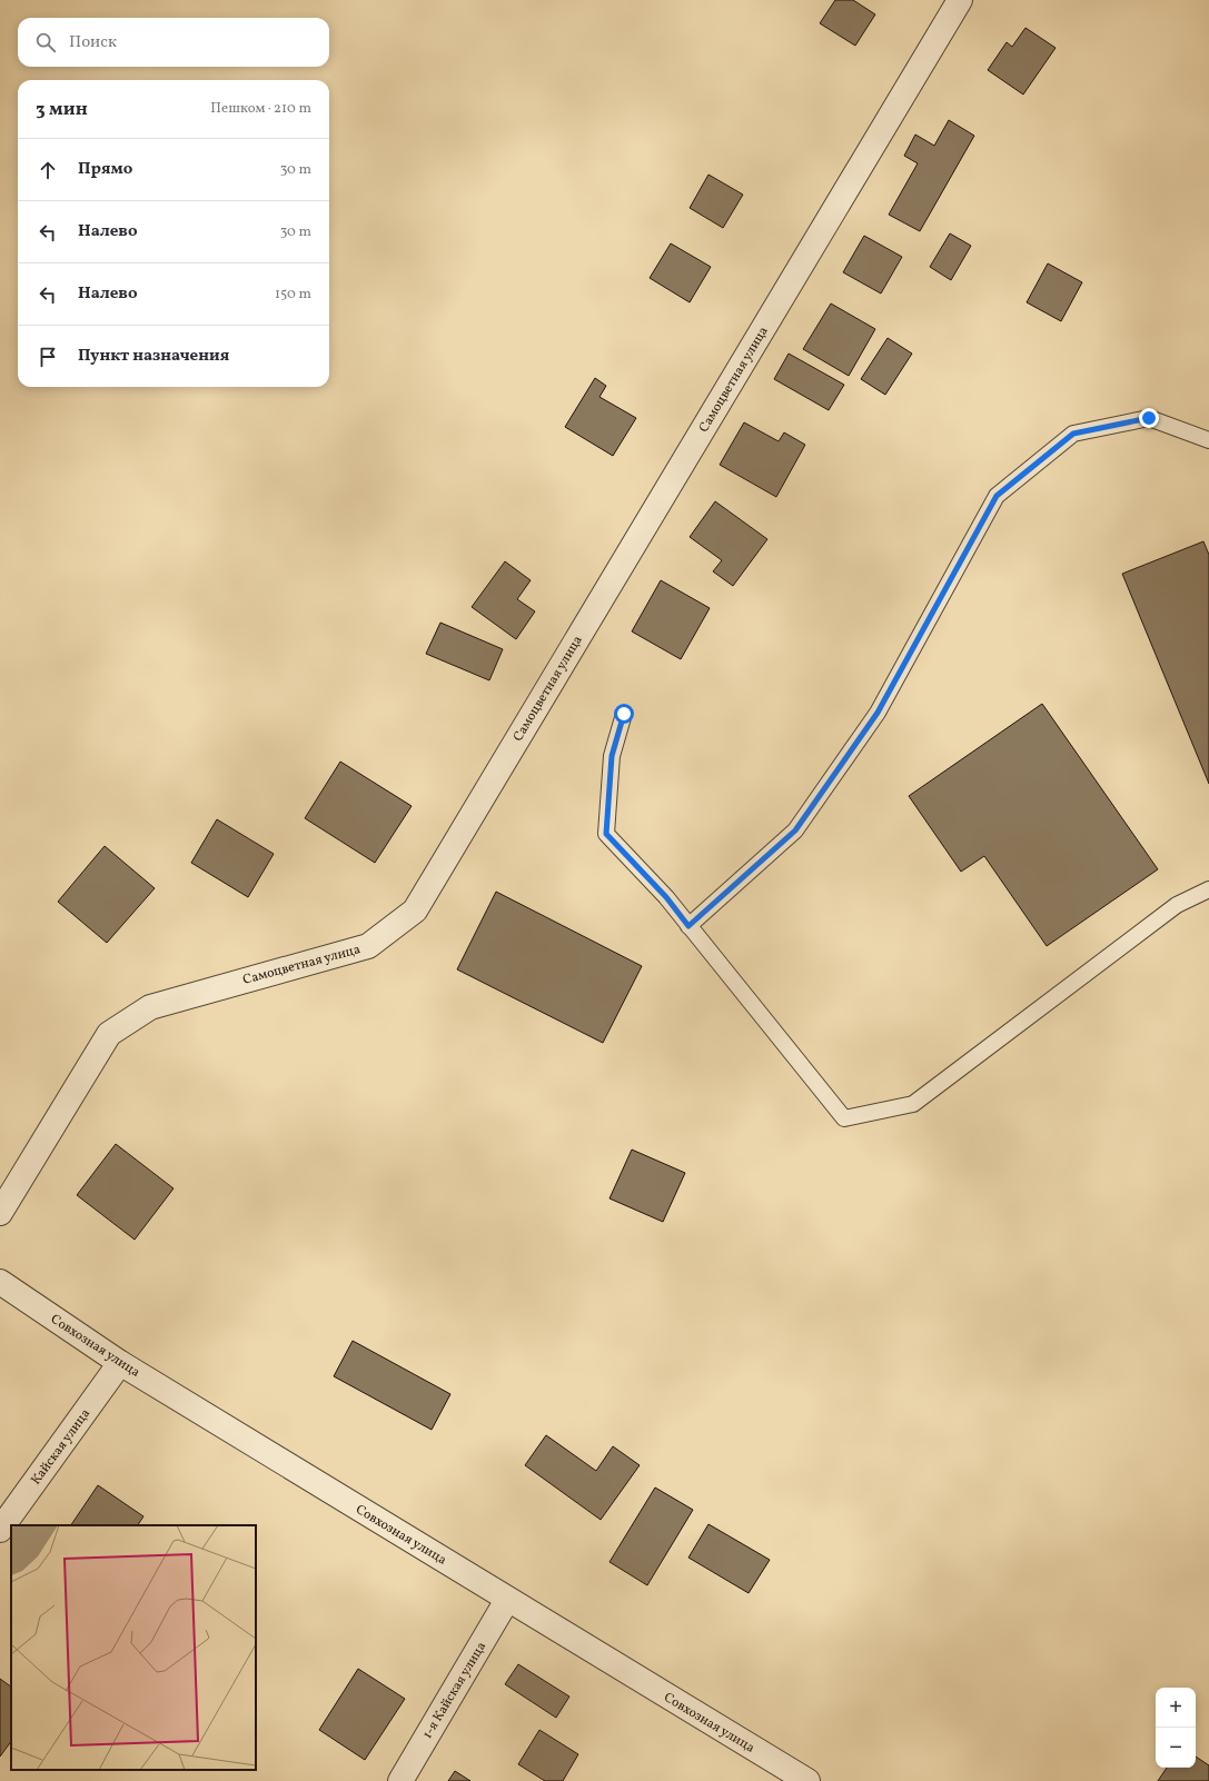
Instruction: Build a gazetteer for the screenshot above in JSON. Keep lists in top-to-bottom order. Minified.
{"streets":{"street":["Самоцветная улица","Совхозная улица","Кайская улица","1-я Кайская улица"]},"crossings":[["Совхозная улица","Кайская улица"],["Совхозная улица","1-я Кайская улица"]],"page":{"search":"Поиск","heading":["3 мин","Пешком · 210 m"],"list":[["Прямо","30 m"],["Налево","30 m"],["Налево","150 m"],"Пункт назначения"],"map_buttons":["+","−"]}}
